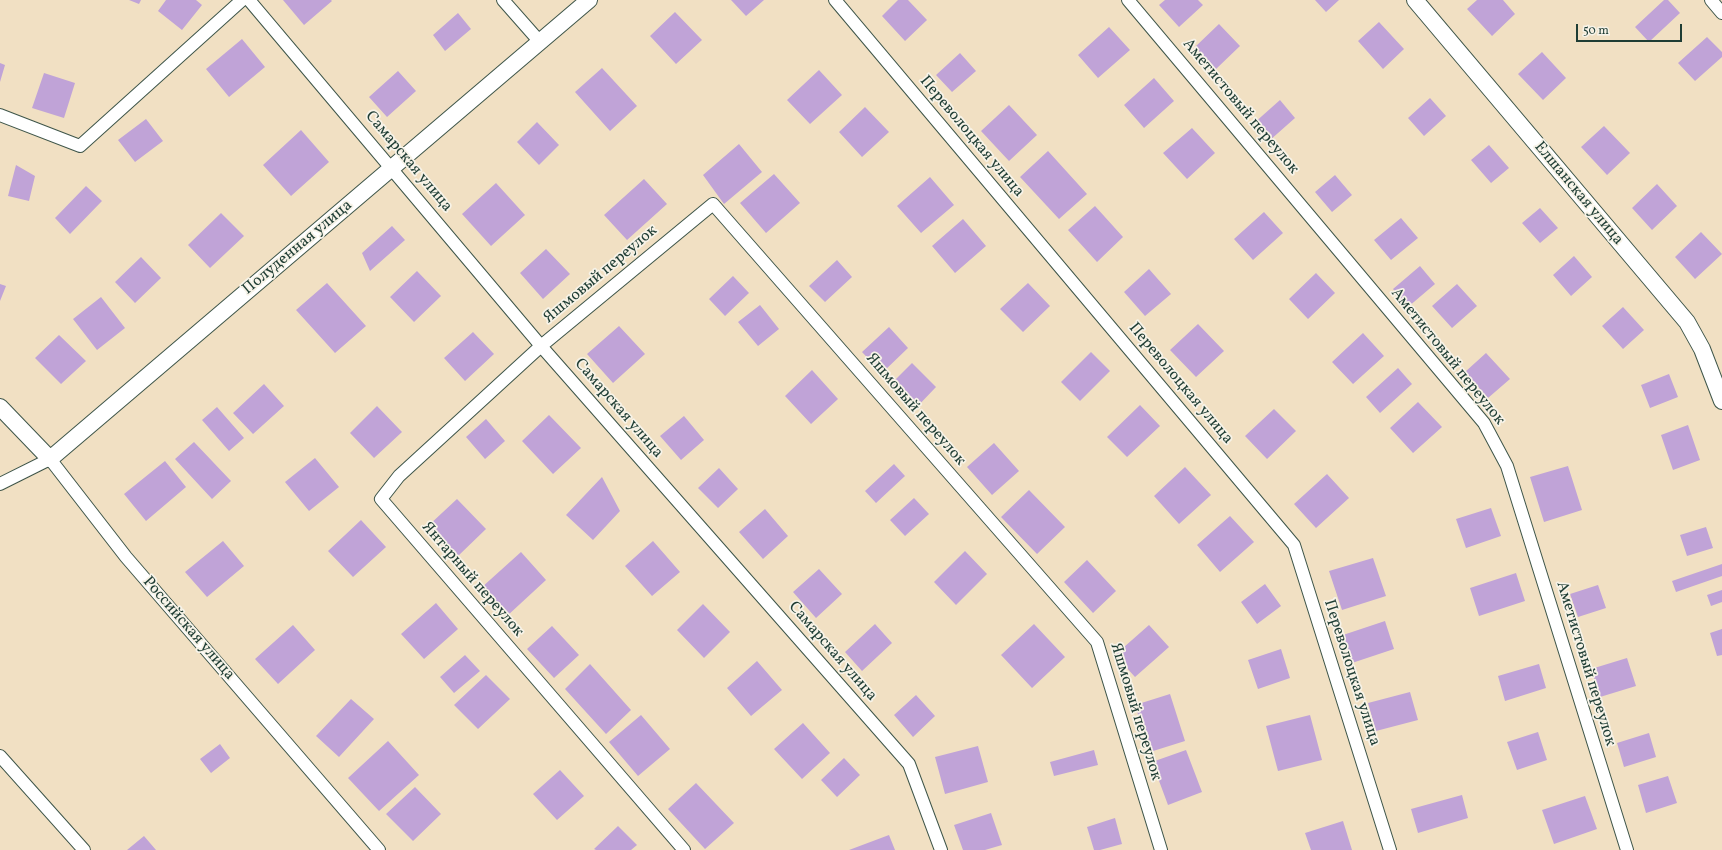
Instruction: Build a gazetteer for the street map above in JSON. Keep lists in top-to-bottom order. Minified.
{"streets":{"street":["Аметистовый переулок","Переволоцкая улица","Самарская улица","Елшанская улица","Полуденная улица","Яшмовый переулок","Янтарный переулок","Российская улица"]},"crossings":[["Самарская улица","Полуденная улица"],["Самарская улица","Яшмовый переулок"],["Самарская улица","Янтарный переулок"],["Полуденная улица","Российская улица"],["Яшмовый переулок","Янтарный переулок"]],"scale_bar":"50 m"}
